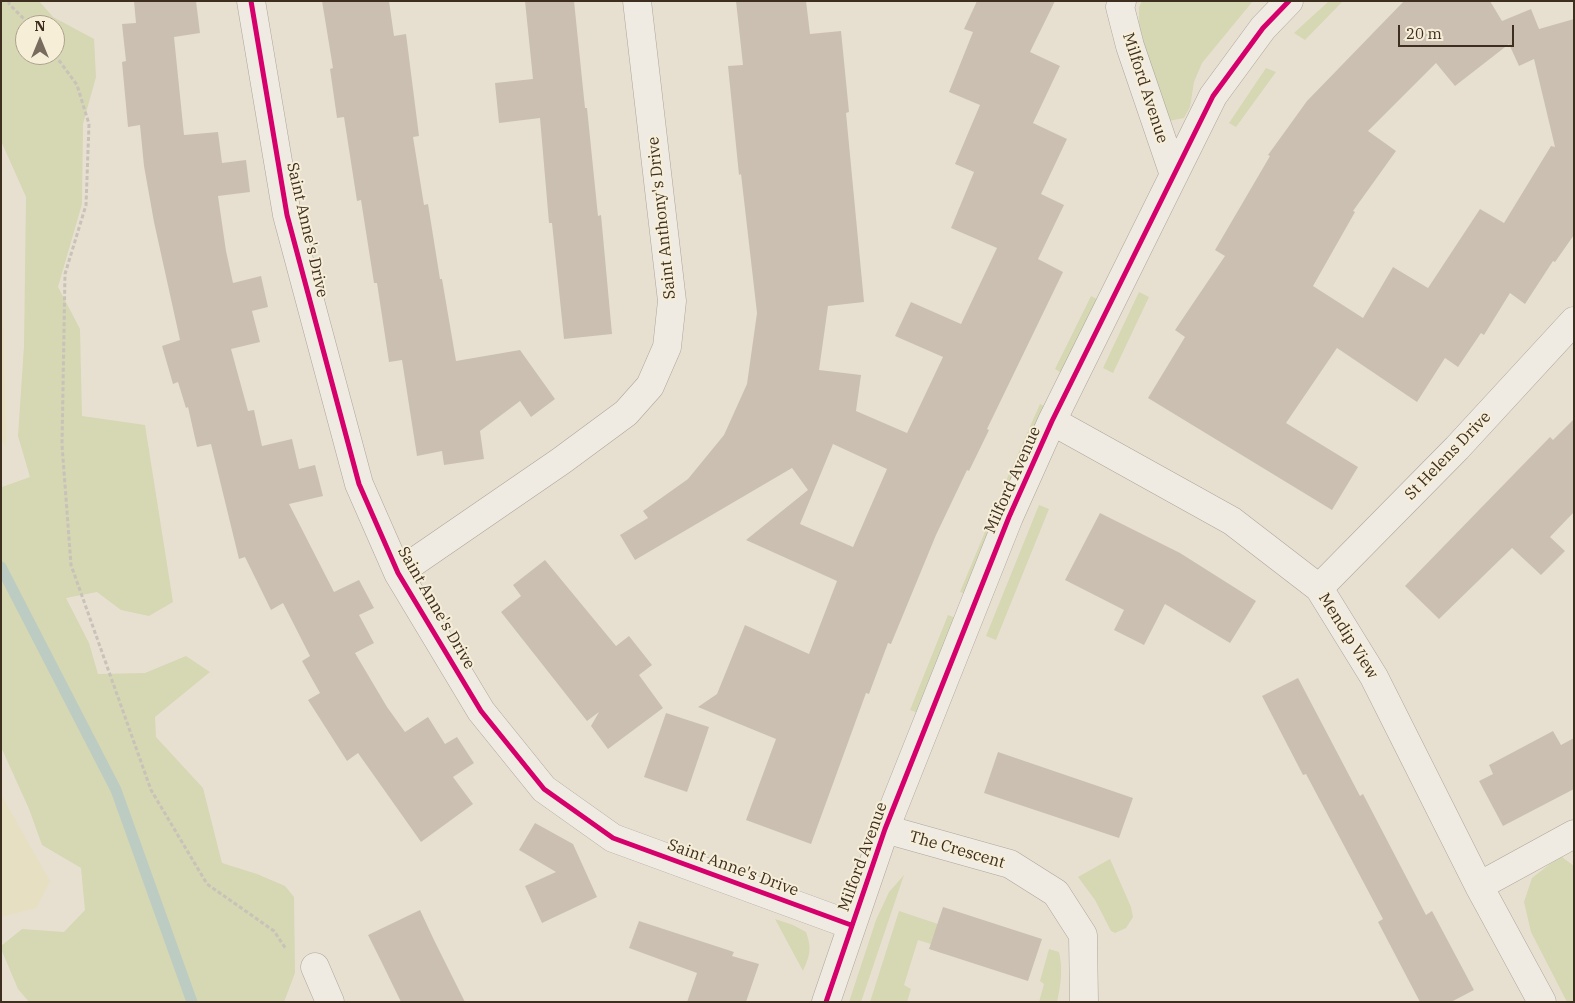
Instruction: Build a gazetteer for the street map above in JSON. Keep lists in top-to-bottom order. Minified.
{"streets":{"street":["Milford Avenue","Saint Anthony's Drive","Saint Anne's Drive","St Helens Drive","Mendip View","The Crescent"]},"crossings":[["Milford Avenue","Saint Anne's Drive"],["Milford Avenue","Mendip View"],["Milford Avenue","The Crescent"],["Saint Anthony's Drive","Saint Anne's Drive"],["St Helens Drive","Mendip View"]],"scale_bar":"20 m","north":"top"}
